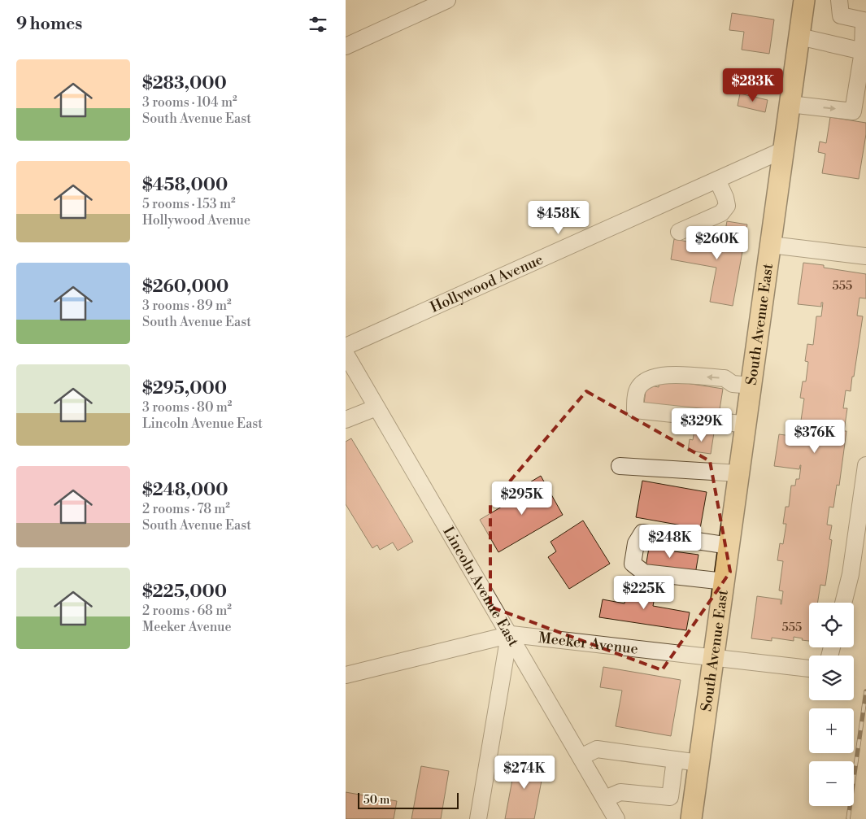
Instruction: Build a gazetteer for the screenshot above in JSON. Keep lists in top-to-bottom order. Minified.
{"streets":{"main road":["South Avenue East"],"street":["Hollywood Avenue","Lincoln Avenue East","Meeker Avenue"]},"crossings":[["Hollywood Avenue","South Avenue East"],["South Avenue East","Meeker Avenue"],["Lincoln Avenue East","Meeker Avenue"]],"house_numbers":["555","555"],"scale_bar":"50 m","page":{"heading":"9 homes","list":[{"name":"$283,000","note":"3 rooms · 104 m² · South Avenue East"},{"name":"$458,000","note":"5 rooms · 153 m² · Hollywood Avenue"},{"name":"$260,000","note":"3 rooms · 89 m² · South Avenue East"},{"name":"$295,000","note":"3 rooms · 80 m² · Lincoln Avenue East"},{"name":"$248,000","note":"2 rooms · 78 m² · South Avenue East"},{"name":"$225,000","note":"2 rooms · 68 m² · Meeker Avenue"}],"price":["$283K","$458K","$260K","$329K","$376K","$295K","$248K","$225K","$274K"],"map_buttons":["+","−"],"scale":"50 m"}}
